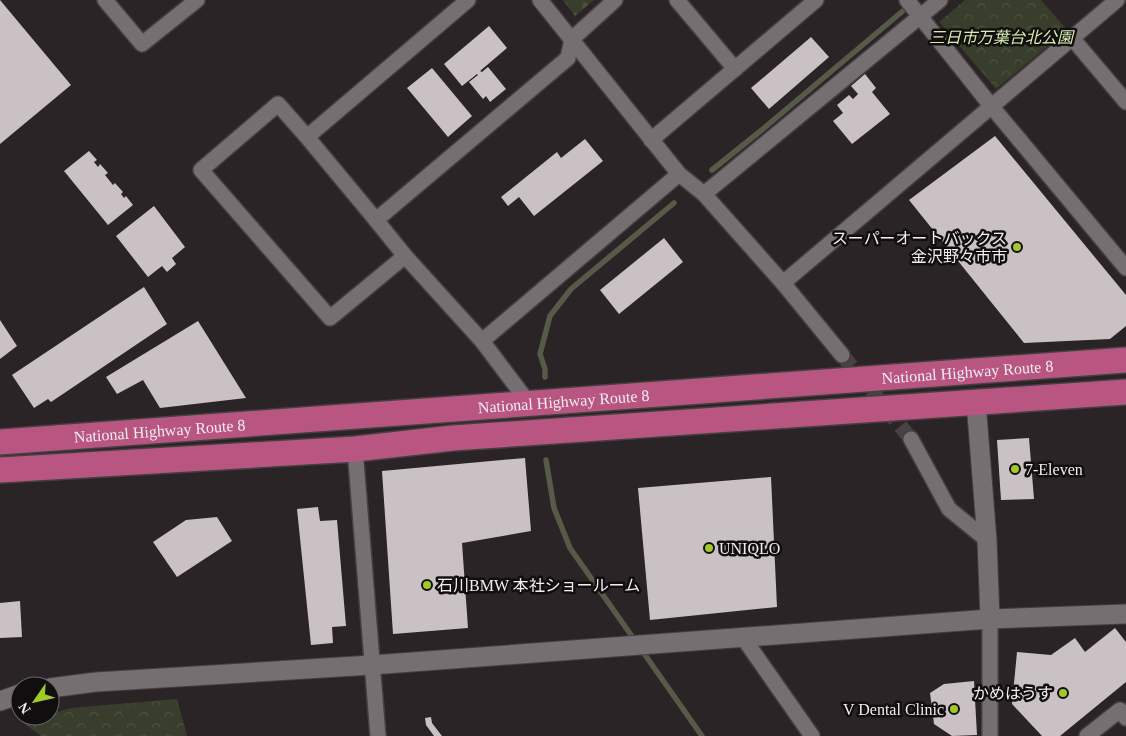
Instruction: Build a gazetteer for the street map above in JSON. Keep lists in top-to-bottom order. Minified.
{"streets":{"highway":["National Highway Route 8"]},"parks":["三日市万葉台北公園"],"places":["スーパーオートバックス 金沢野々市市","7-Eleven","UNIQLO","石川BMW 本社ショールーム","かめはうす","V Dental Clinic"],"north":"bottom left"}
